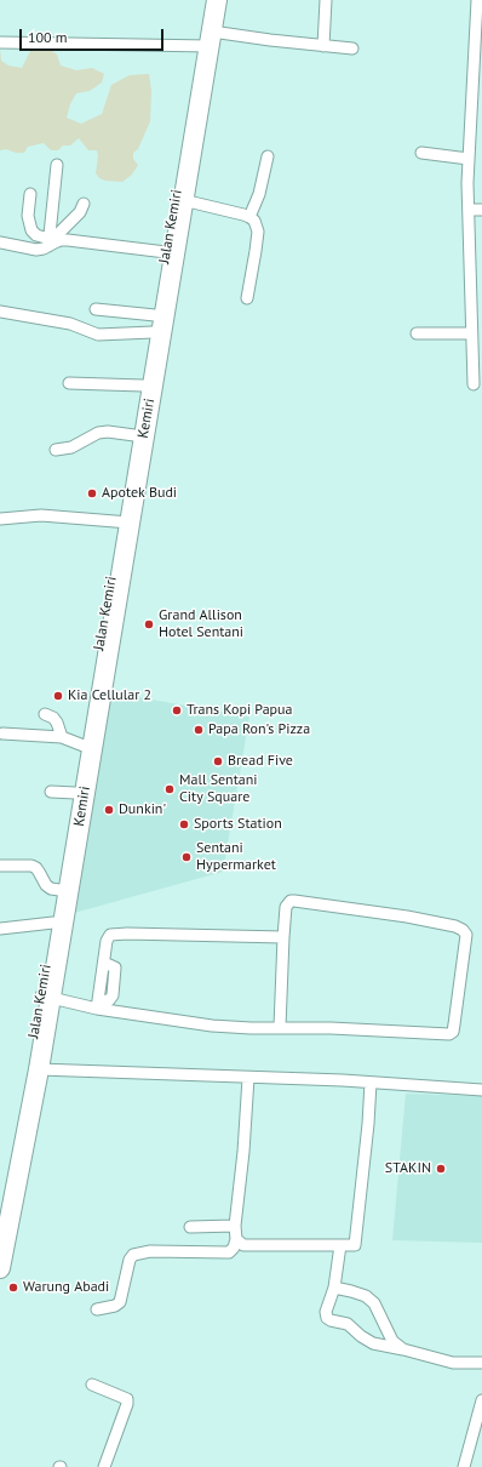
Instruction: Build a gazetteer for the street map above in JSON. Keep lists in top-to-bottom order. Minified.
{"streets":{"highway":["Jalan Kemiri","Kemiri"]},"crossings":[["Jalan Kemiri","Kemiri"]],"places":["Apotek Budi","Grand Allison Hotel Sentani","Kia Cellular 2","Trans Kopi Papua","Papa Ron's Pizza","Bread Five","Mall Sentani City Square","Dunkin'","Sports Station","Sentani Hypermarket","STAKIN","Warung Abadi"],"scale_bar":"100 m"}
